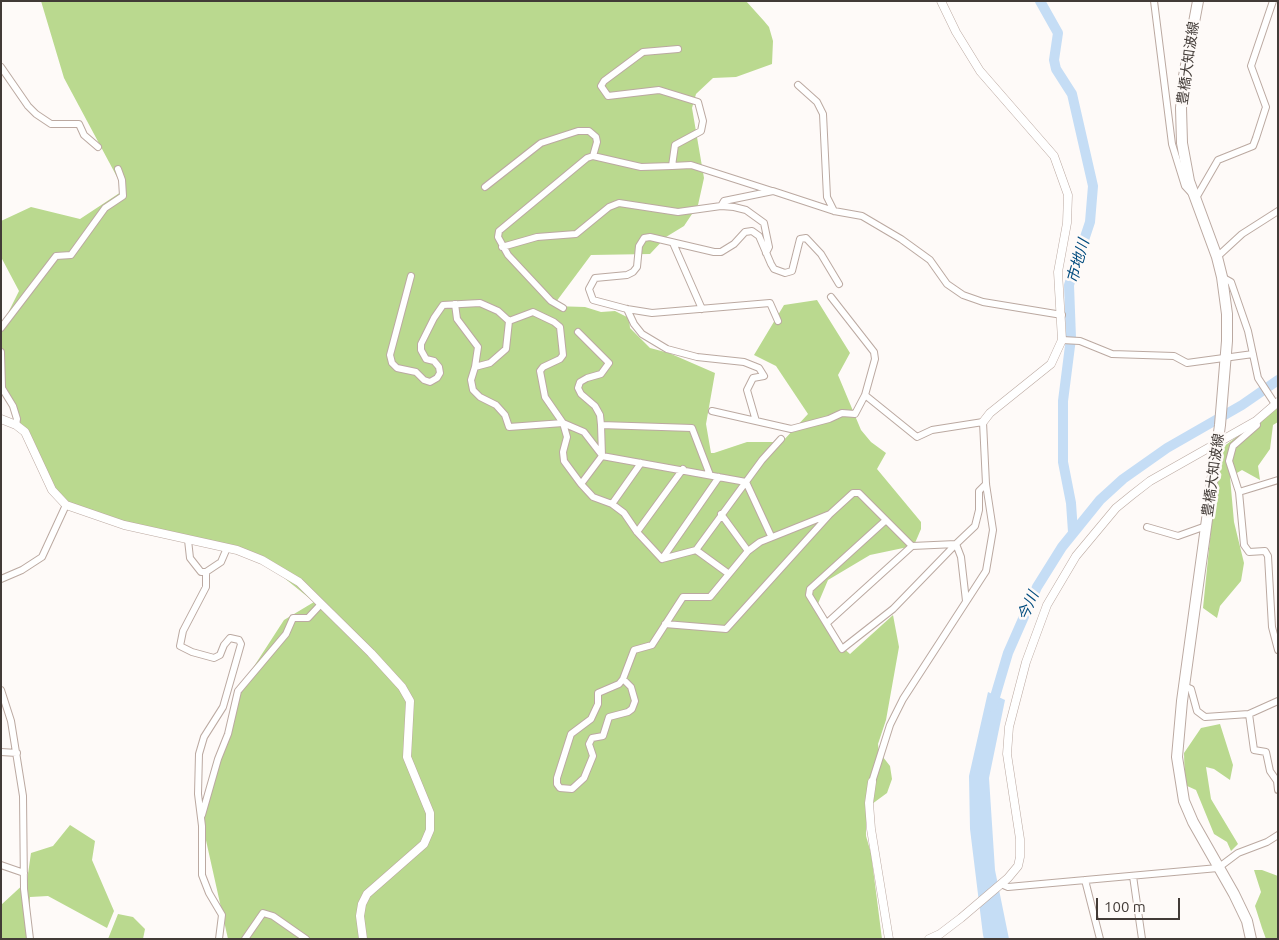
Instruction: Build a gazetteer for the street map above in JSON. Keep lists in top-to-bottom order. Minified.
{"streets":{"main road":["豊橋大知波線"]},"water":["市地川","今川"],"scale_bar":"100 m"}
